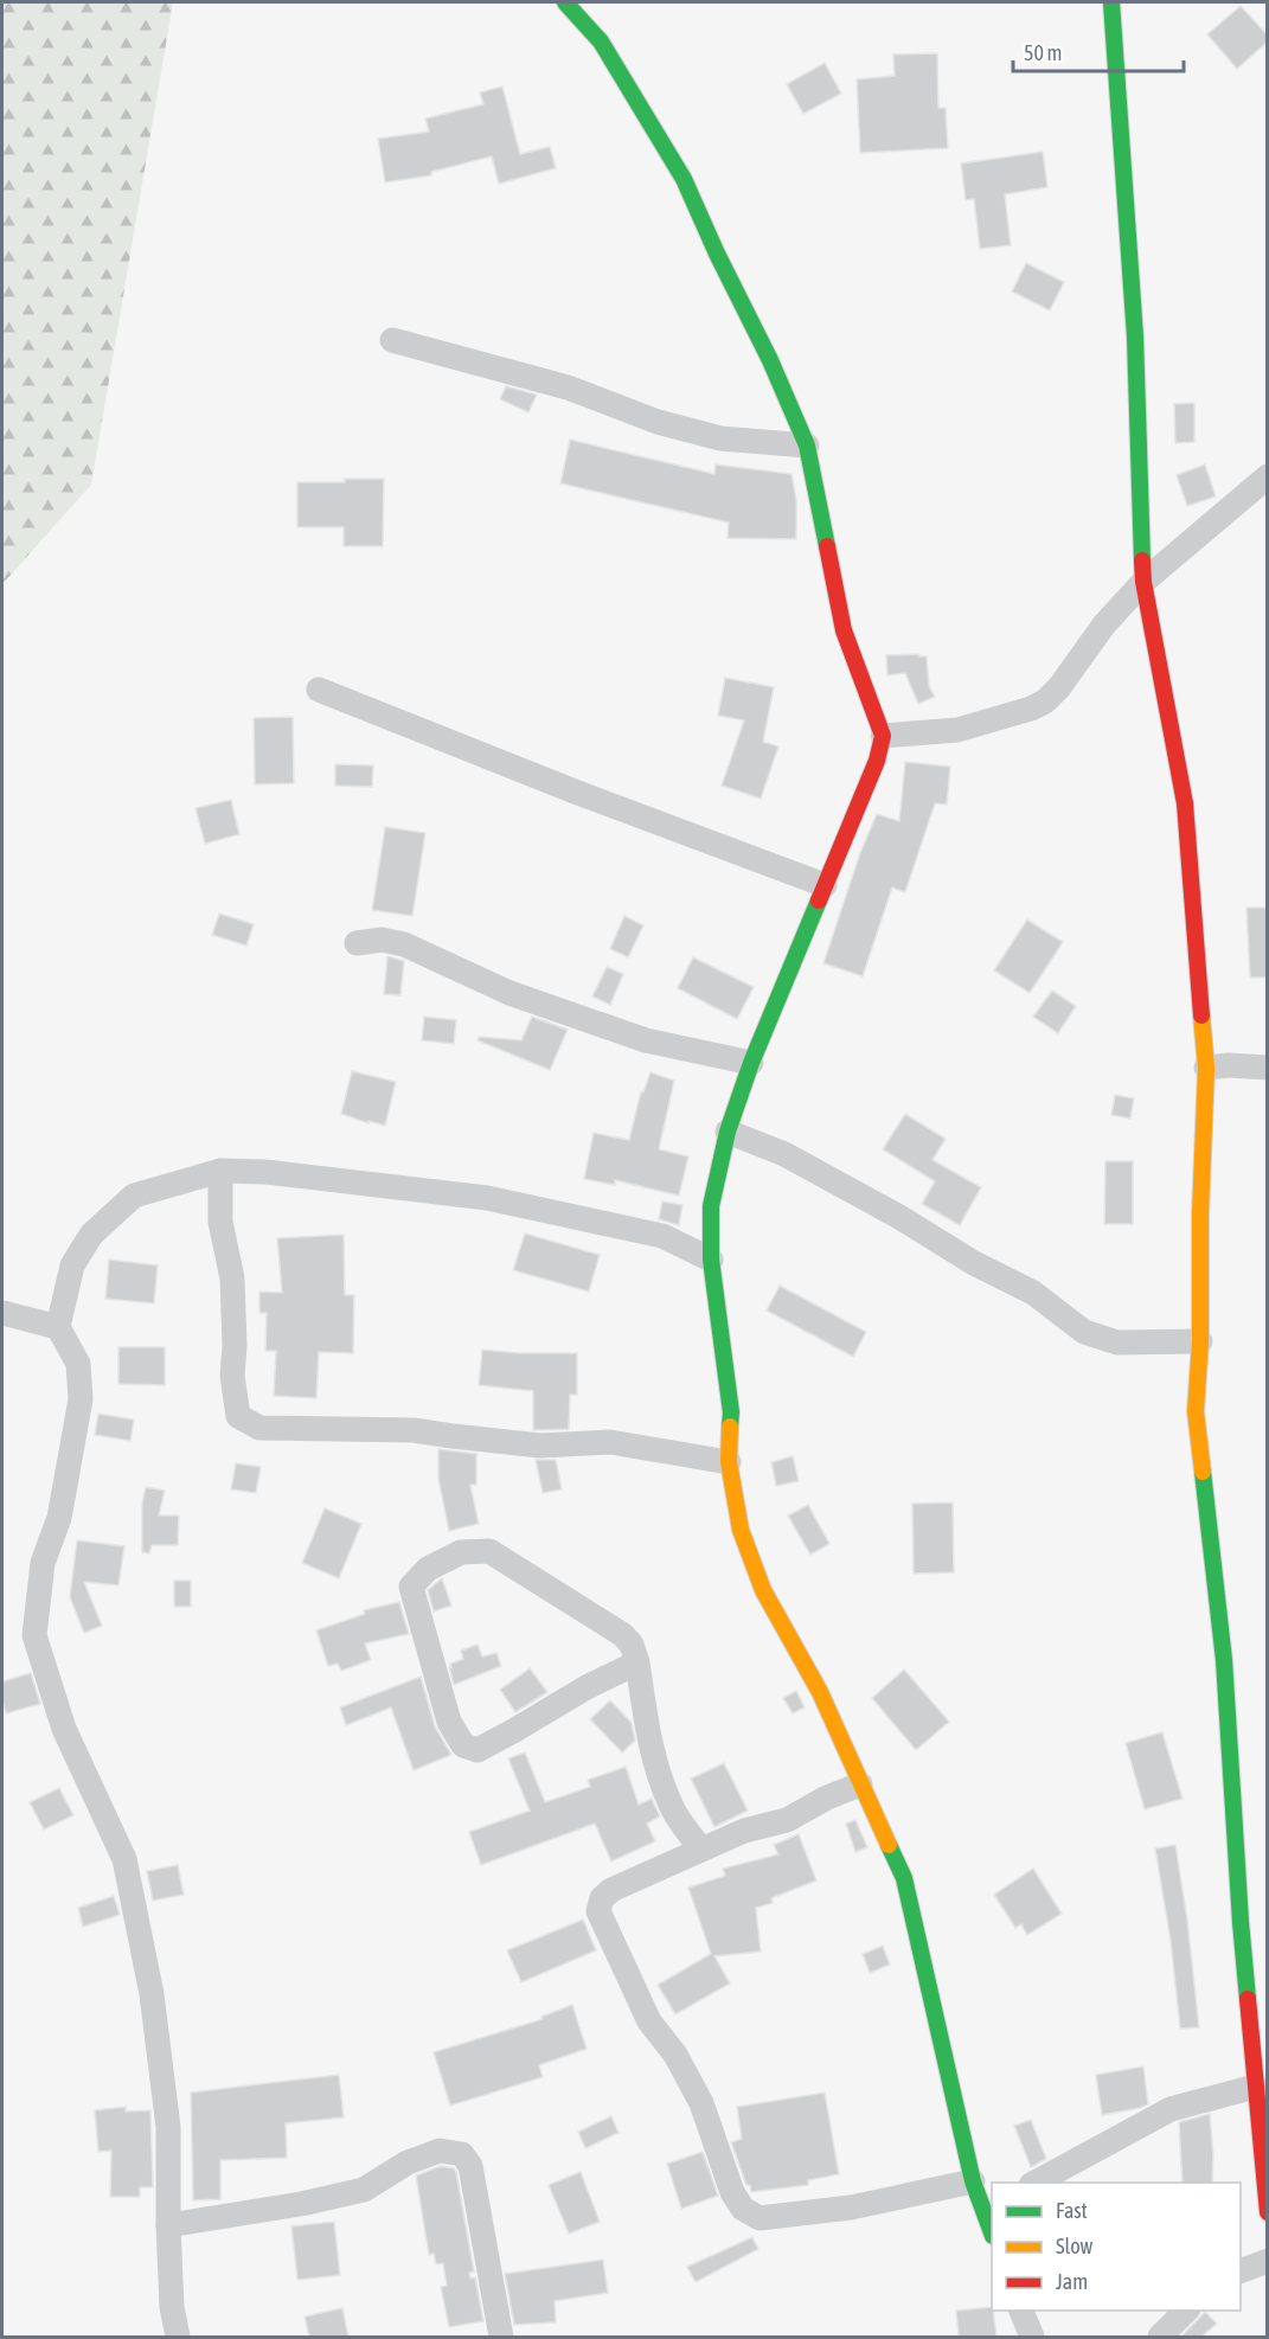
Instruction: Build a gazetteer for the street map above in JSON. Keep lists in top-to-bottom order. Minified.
{"legend":["Fast","Slow","Jam"],"scale_bar":"50 m"}
